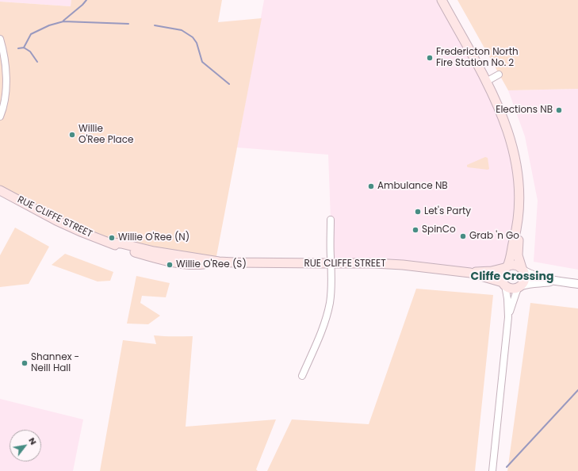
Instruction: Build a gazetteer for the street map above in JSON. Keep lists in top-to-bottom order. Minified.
{"streets":{"main road":["RUE CLIFFE STREET"]},"districts":["Cliffe Crossing"],"places":["Fredericton North Fire Station No. 2","Elections NB","Willie O'Ree Place","Ambulance NB","Let's Party","SpinCo","Grab 'n Go","Willie O'Ree (N)","Willie O'Ree (S)","Shannex - Neill Hall"],"north":"top right"}
